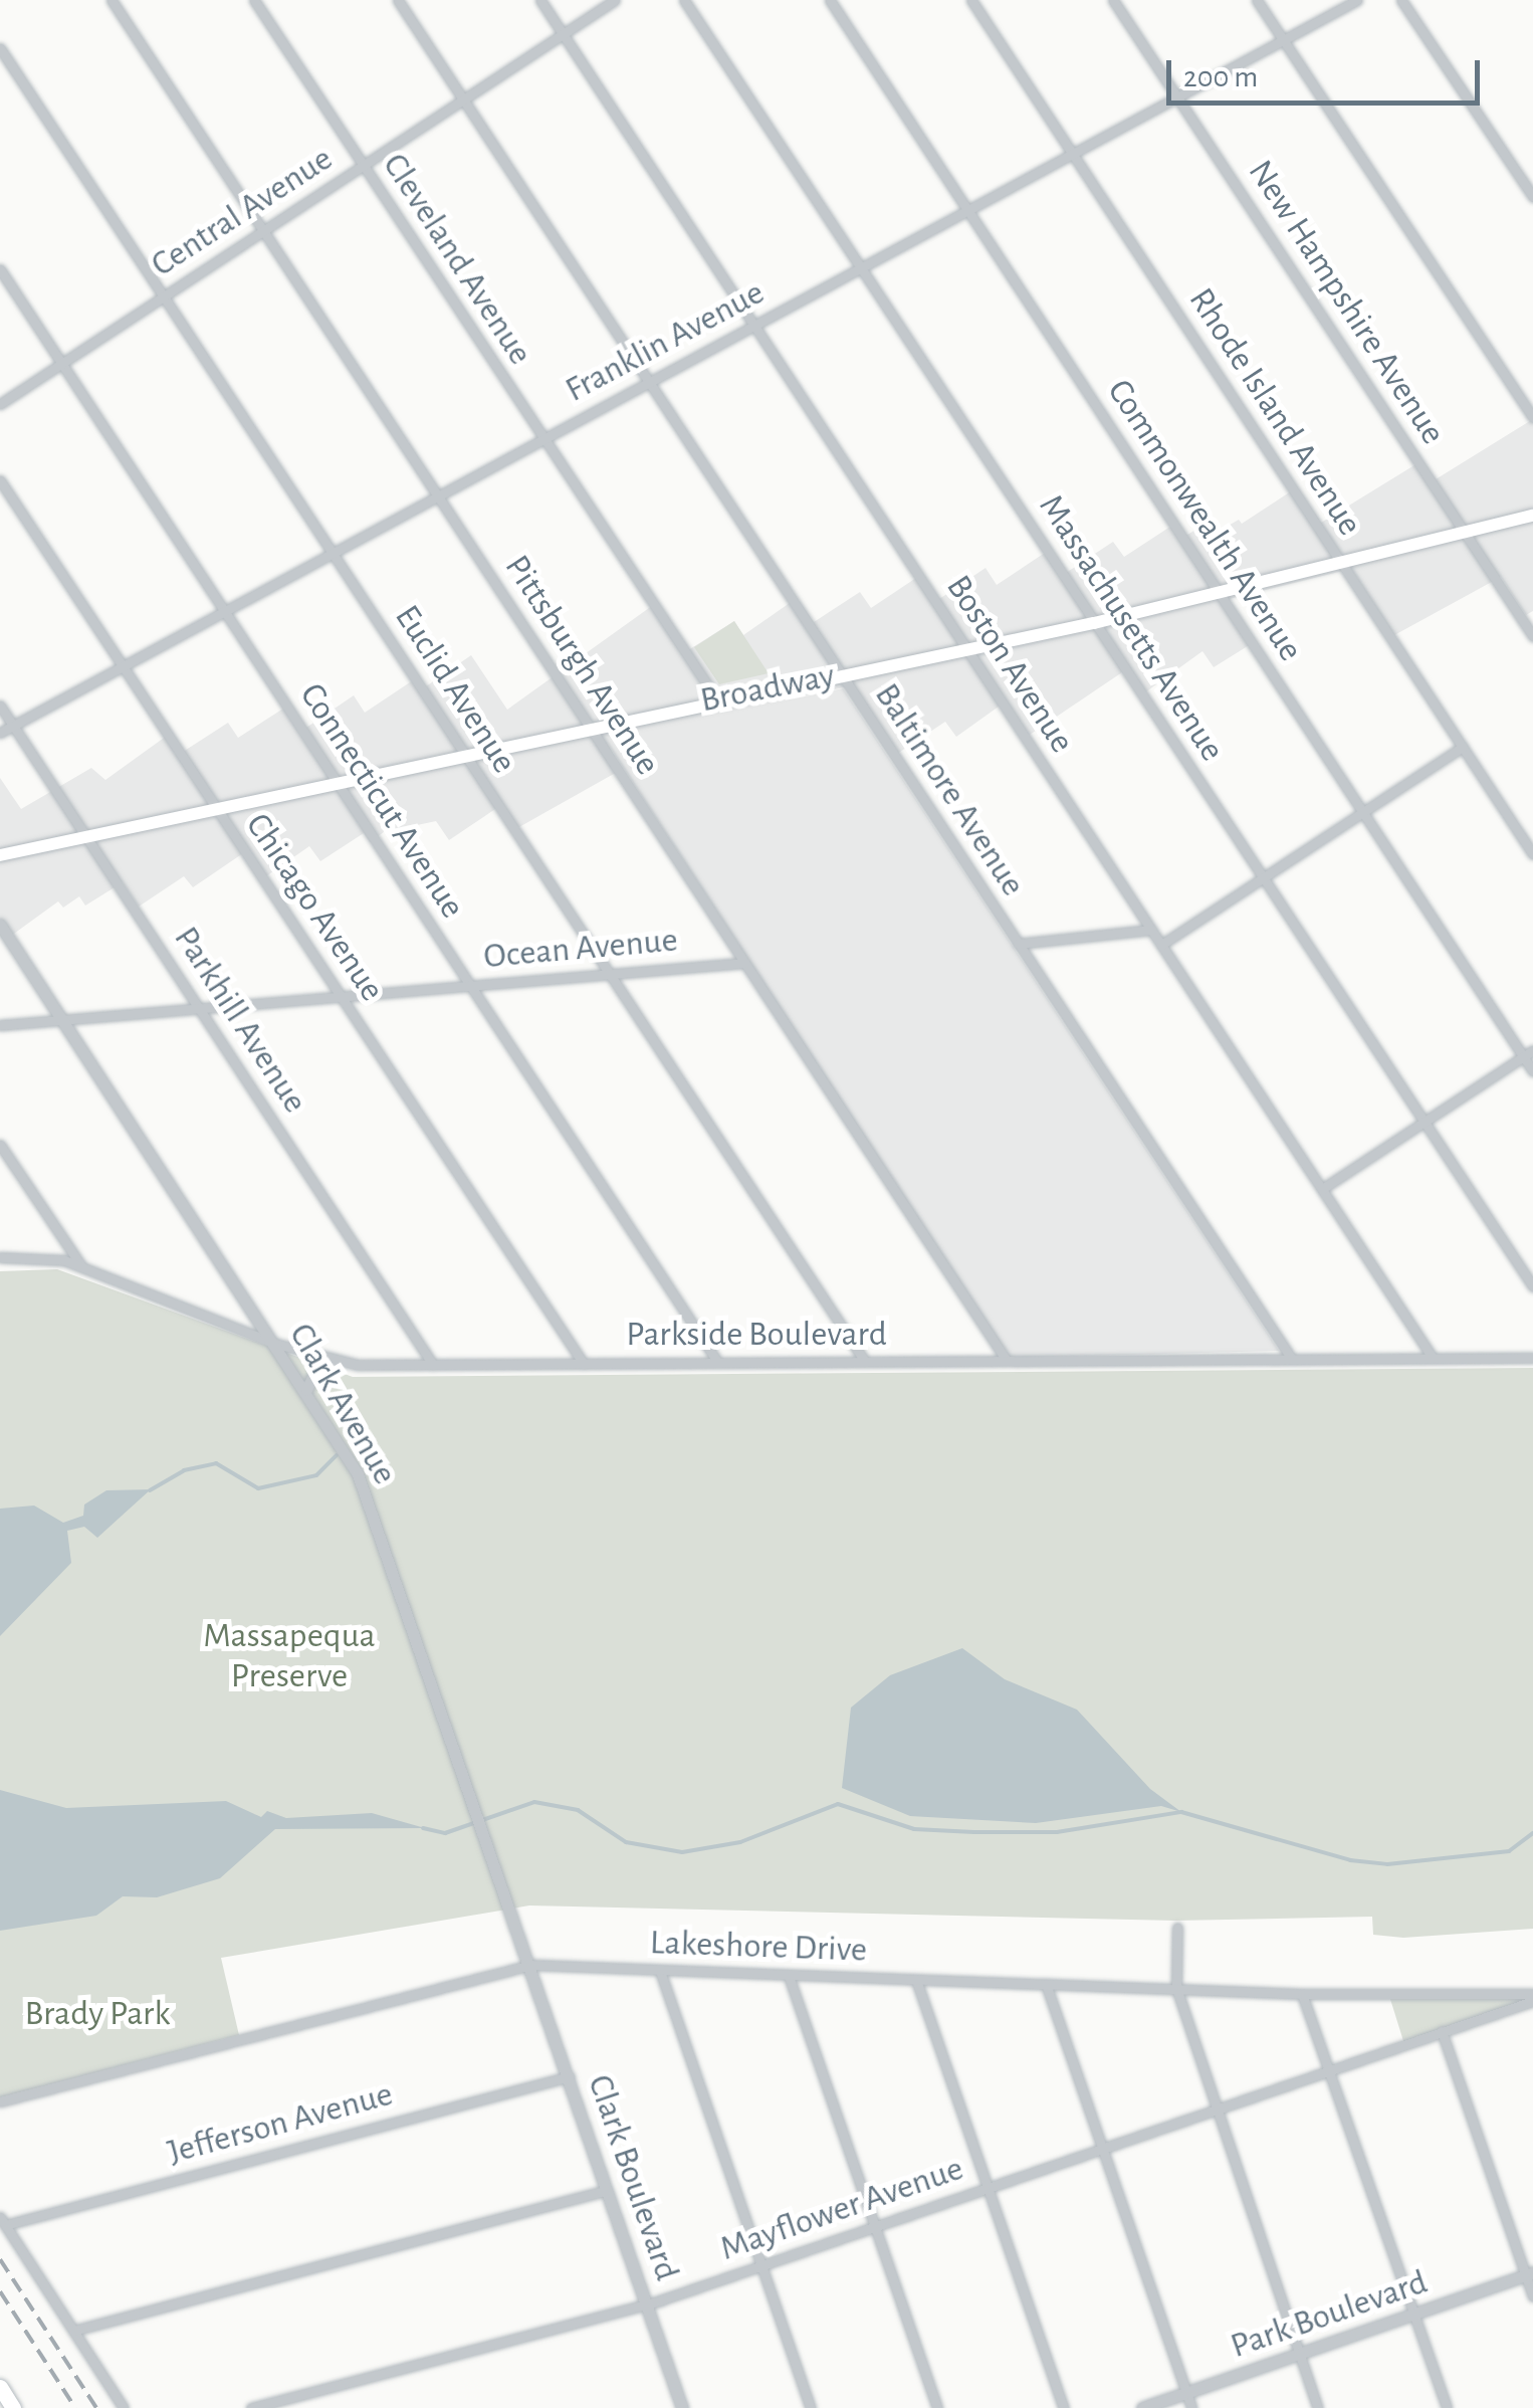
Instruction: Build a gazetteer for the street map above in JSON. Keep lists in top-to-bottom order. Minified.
{"streets":{"main road":["Broadway"],"street":["Central Avenue","Cleveland Avenue","New Hampshire Avenue","Franklin Avenue","Rhode Island Avenue","Commonwealth Avenue","Massachusetts Avenue","Boston Avenue","Pittsburgh Avenue","Euclid Avenue","Baltimore Avenue","Connecticut Avenue","Chicago Avenue","Ocean Avenue","Parkhill Avenue","Parkside Boulevard","Clark Avenue","Lakeshore Drive","Jefferson Avenue","Clark Boulevard","Mayflower Avenue","Park Boulevard"]},"crossings":[["Central Avenue","Cleveland Avenue"],["Central Avenue","Boston Avenue"],["Central Avenue","Pittsburgh Avenue"],["Central Avenue","Euclid Avenue"],["Central Avenue","Baltimore Avenue"],["Central Avenue","Connecticut Avenue"],["Cleveland Avenue","Franklin Avenue"],["Cleveland Avenue","Broadway"],["New Hampshire Avenue","Franklin Avenue"],["New Hampshire Avenue","Broadway"],["Franklin Avenue","Rhode Island Avenue"],["Franklin Avenue","Commonwealth Avenue"],["Franklin Avenue","Massachusetts Avenue"],["Franklin Avenue","Boston Avenue"],["Franklin Avenue","Pittsburgh Avenue"],["Franklin Avenue","Euclid Avenue"],["Franklin Avenue","Baltimore Avenue"],["Franklin Avenue","Connecticut Avenue"],["Franklin Avenue","Chicago Avenue"],["Franklin Avenue","Parkhill Avenue"],["Rhode Island Avenue","Broadway"],["Commonwealth Avenue","Broadway"],["Massachusetts Avenue","Broadway"],["Boston Avenue","Broadway"],["Boston Avenue","Parkside Boulevard"],["Pittsburgh Avenue","Broadway"],["Pittsburgh Avenue","Ocean Avenue"],["Pittsburgh Avenue","Parkside Boulevard"],["Broadway","Euclid Avenue"],["Broadway","Baltimore Avenue"],["Broadway","Connecticut Avenue"],["Broadway","Chicago Avenue"],["Broadway","Parkhill Avenue"],["Euclid Avenue","Ocean Avenue"],["Euclid Avenue","Parkside Boulevard"],["Baltimore Avenue","Parkside Boulevard"],["Connecticut Avenue","Ocean Avenue"],["Connecticut Avenue","Parkside Boulevard"],["Chicago Avenue","Ocean Avenue"],["Chicago Avenue","Parkside Boulevard"],["Ocean Avenue","Parkhill Avenue"],["Ocean Avenue","Clark Avenue"],["Parkhill Avenue","Parkside Boulevard"],["Parkside Boulevard","Clark Avenue"],["Clark Avenue","Lakeshore Drive"],["Clark Avenue","Clark Boulevard"],["Lakeshore Drive","Clark Boulevard"],["Lakeshore Drive","Mayflower Avenue"],["Jefferson Avenue","Clark Boulevard"],["Clark Boulevard","Mayflower Avenue"]],"parks":["Massapequa Preserve","Brady Park"],"scale_bar":"200 m"}
